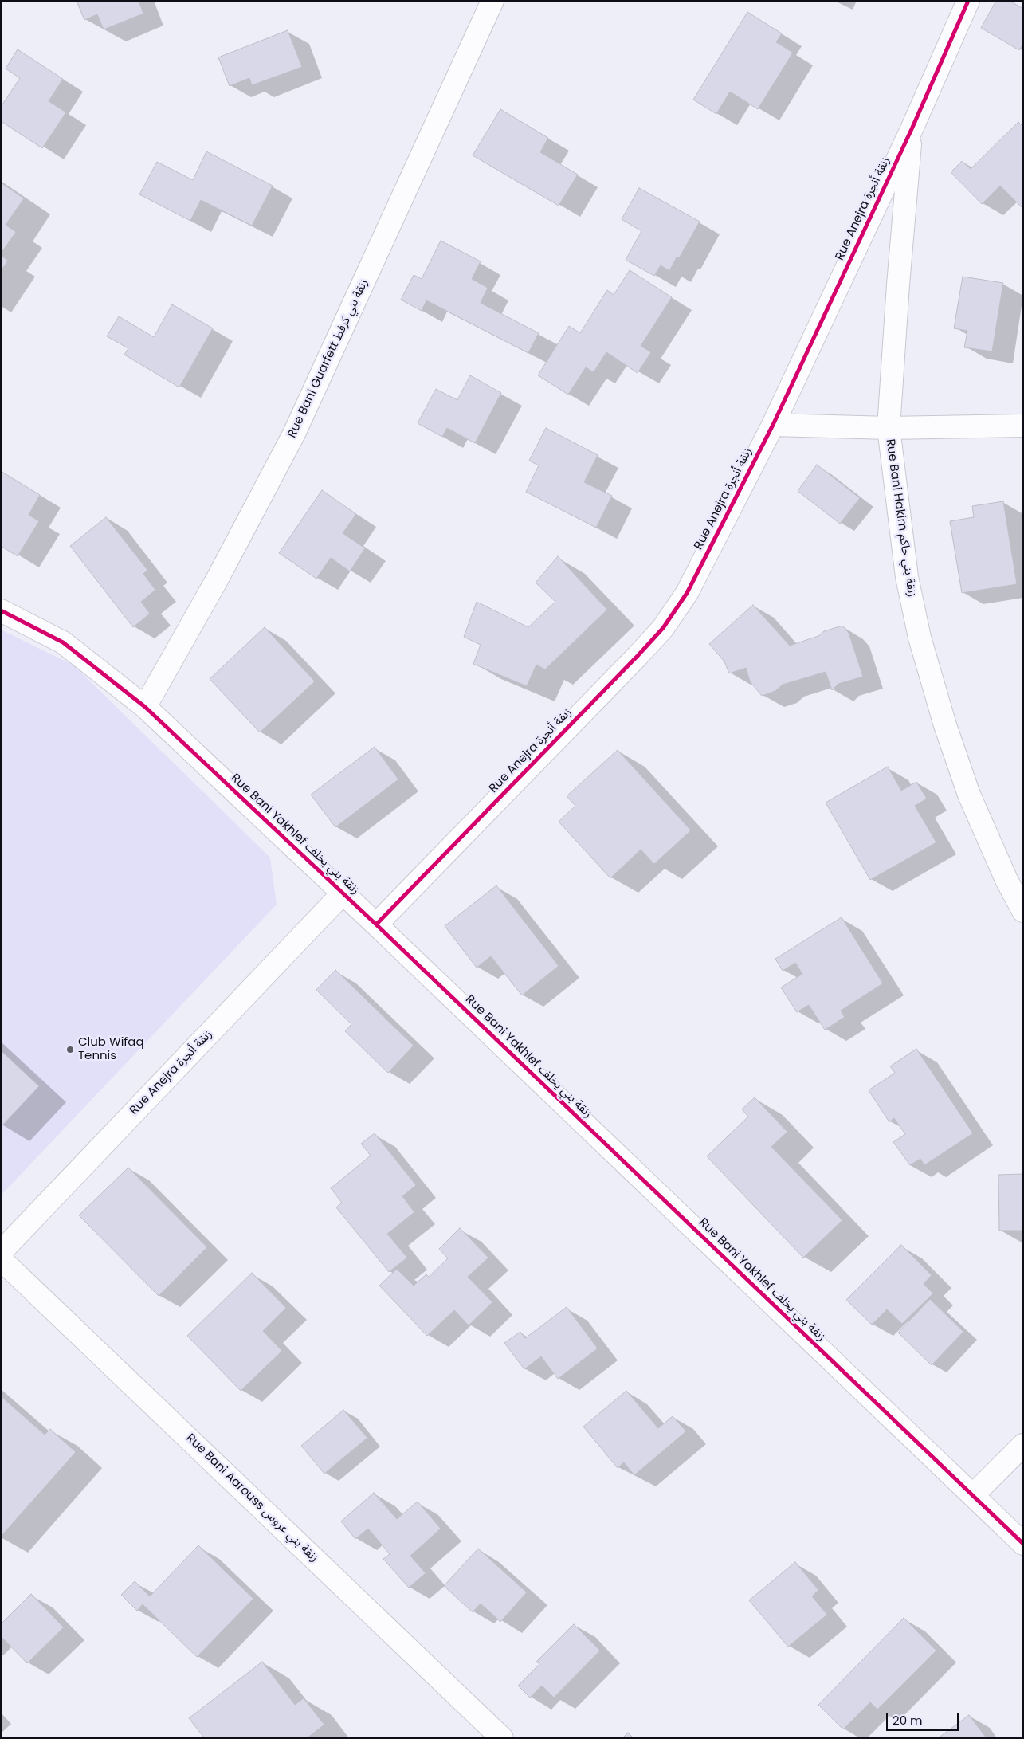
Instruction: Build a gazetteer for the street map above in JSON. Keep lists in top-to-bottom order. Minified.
{"streets":{"street":["Rue Anejra زنقة أنجرة","Rue Bani Guarfett زنقة بني كرفط","Rue Bani Hakim زنقة بني حاكم","Rue Bani Yakhlef زنقة بني يخلف","Rue Bani Aarouss زنقة بني عروس"]},"crossings":[["Rue Anejra زنقة أنجرة","Rue Bani Hakim زنقة بني حاكم"],["Rue Anejra زنقة أنجرة","Rue Bani Yakhlef زنقة بني يخلف"],["Rue Bani Guarfett زنقة بني كرفط","Rue Bani Yakhlef زنقة بني يخلف"]],"places":["Club Wifaq Tennis"],"scale_bar":"20 m"}
